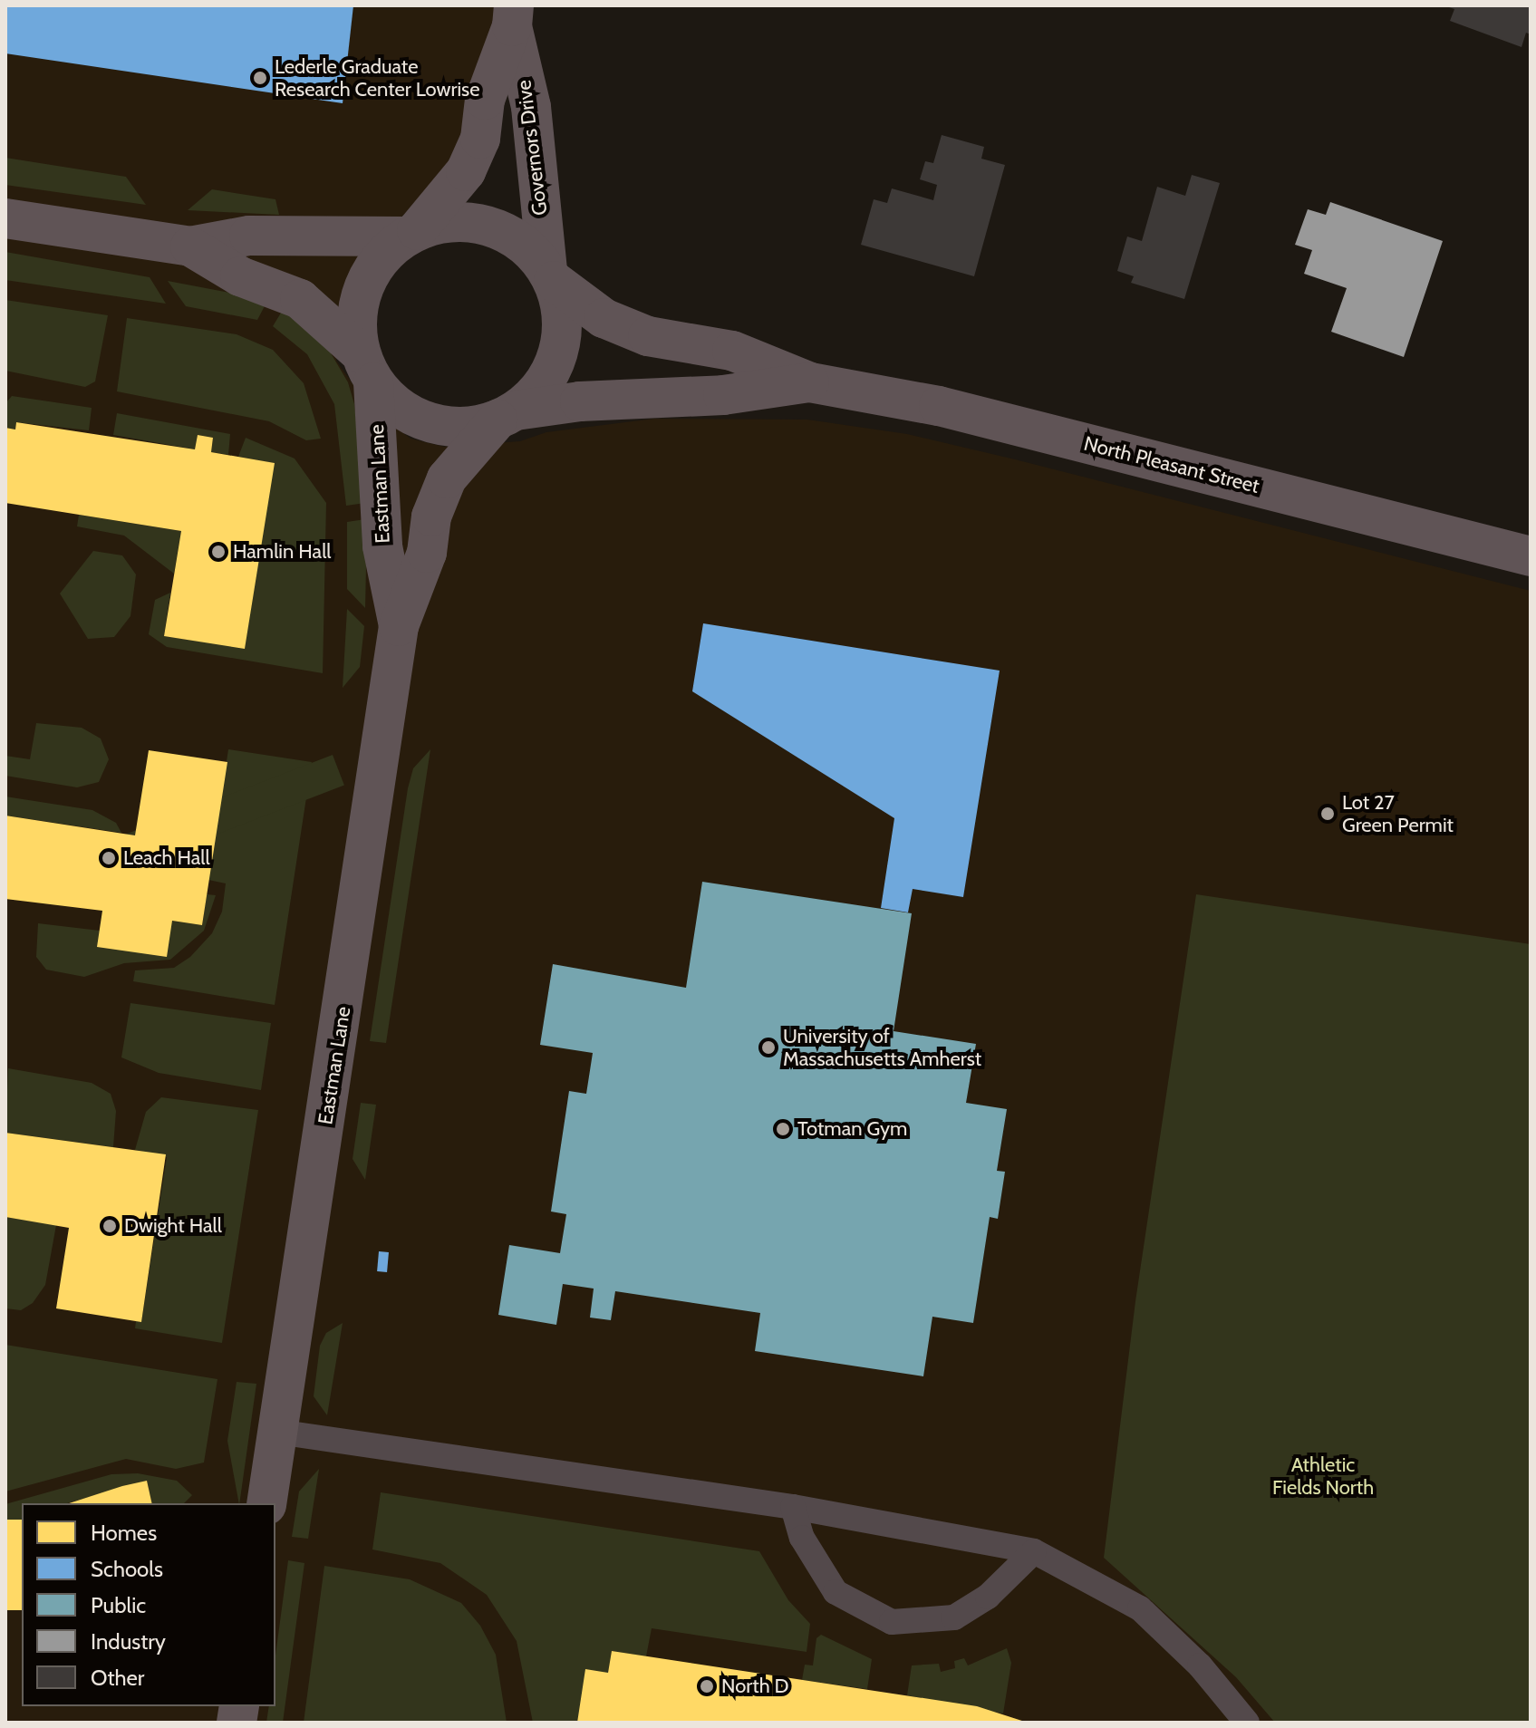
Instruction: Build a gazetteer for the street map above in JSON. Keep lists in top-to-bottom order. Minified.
{"streets":{"main road":["Governors Drive","North Pleasant Street","Eastman Lane"]},"crossings":[["Governors Drive","North Pleasant Street"],["Governors Drive","Eastman Lane"],["North Pleasant Street","Eastman Lane"]],"parks":["Athletic Fields North"],"places":["Lederle Graduate Research Center Lowrise","Hamlin Hall","Lot 27 Green Permit","Leach Hall","University of Massachusetts Amherst","Totman Gym","Dwight Hall","North D"],"legend":["Homes","Schools","Public","Industry","Other"]}
